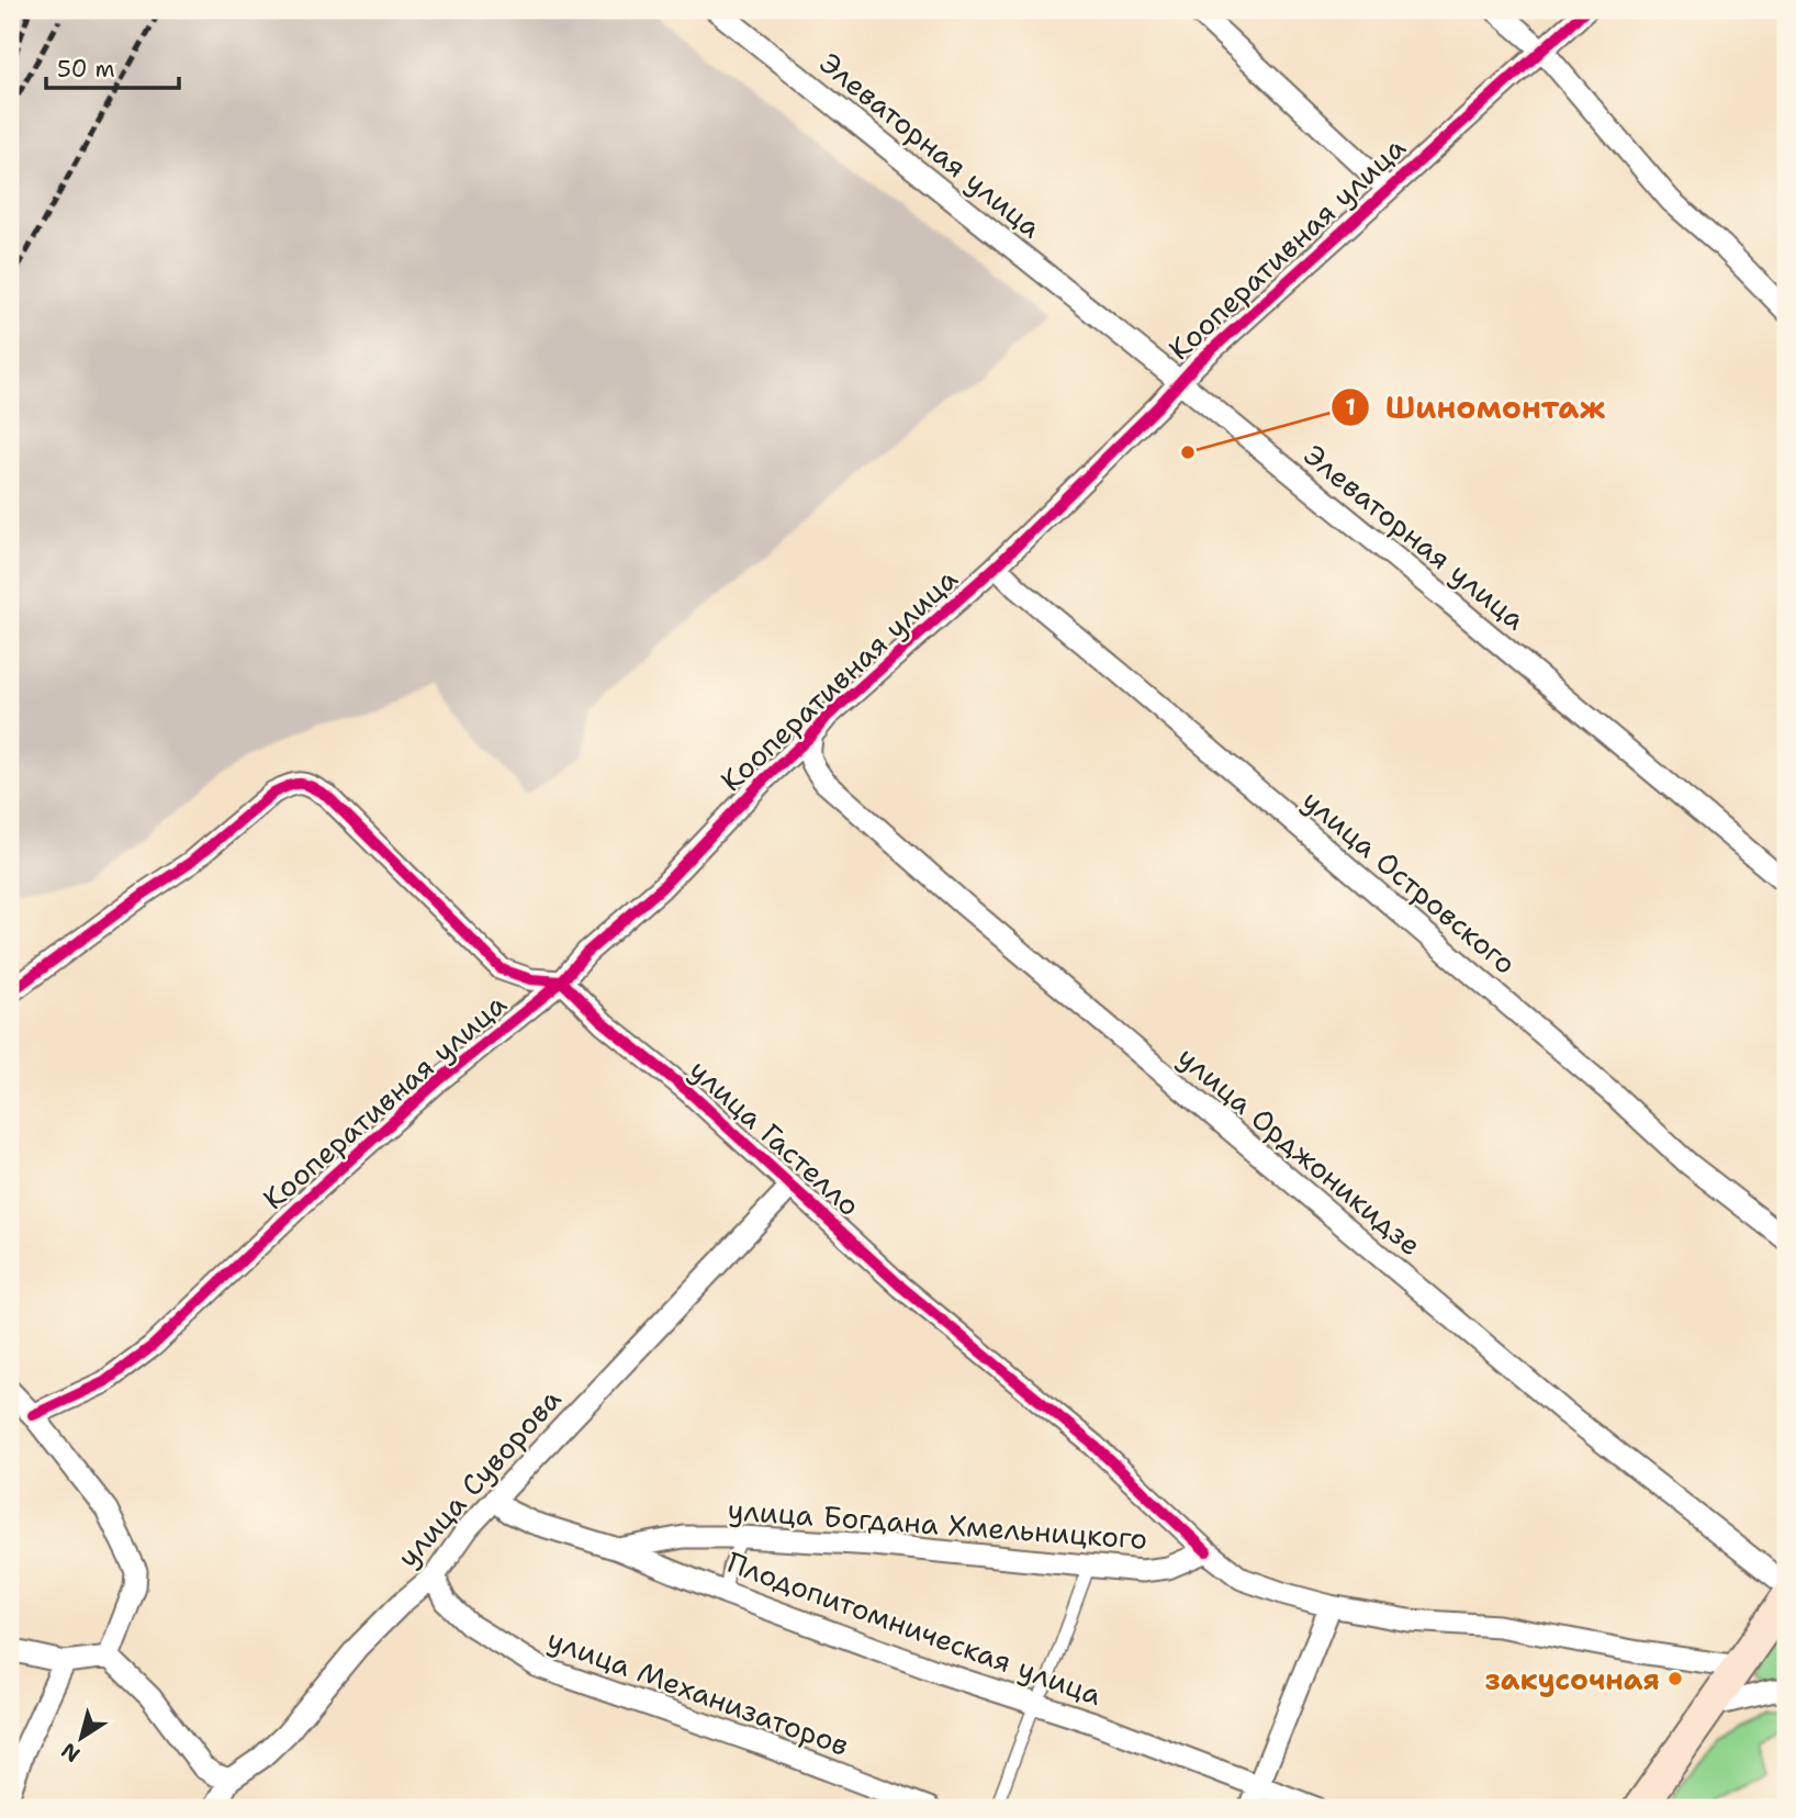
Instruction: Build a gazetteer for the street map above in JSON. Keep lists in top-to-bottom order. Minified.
{"streets":{"street":["Элеваторная улица","Кооперативная улица","улица Островского","улица Гастелло","улица Орджоникидзе","улица Суворова","улица Богдана Хмельницкого","Плодопитомническая улица","улица Механизаторов"]},"crossings":[["Элеваторная улица","Кооперативная улица"],["Кооперативная улица","улица Островского"],["Кооперативная улица","улица Гастелло"],["Кооперативная улица","улица Орджоникидзе"],["улица Гастелло","улица Суворова"],["улица Гастелло","улица Богдана Хмельницкого"],["улица Суворова","Плодопитомническая улица"],["улица Суворова","улица Механизаторов"],["улица Богдана Хмельницкого","Плодопитомническая улица"]],"places":["Шиномонтаж","закусочная"],"scale_bar":"50 m","north":"bottom left"}
